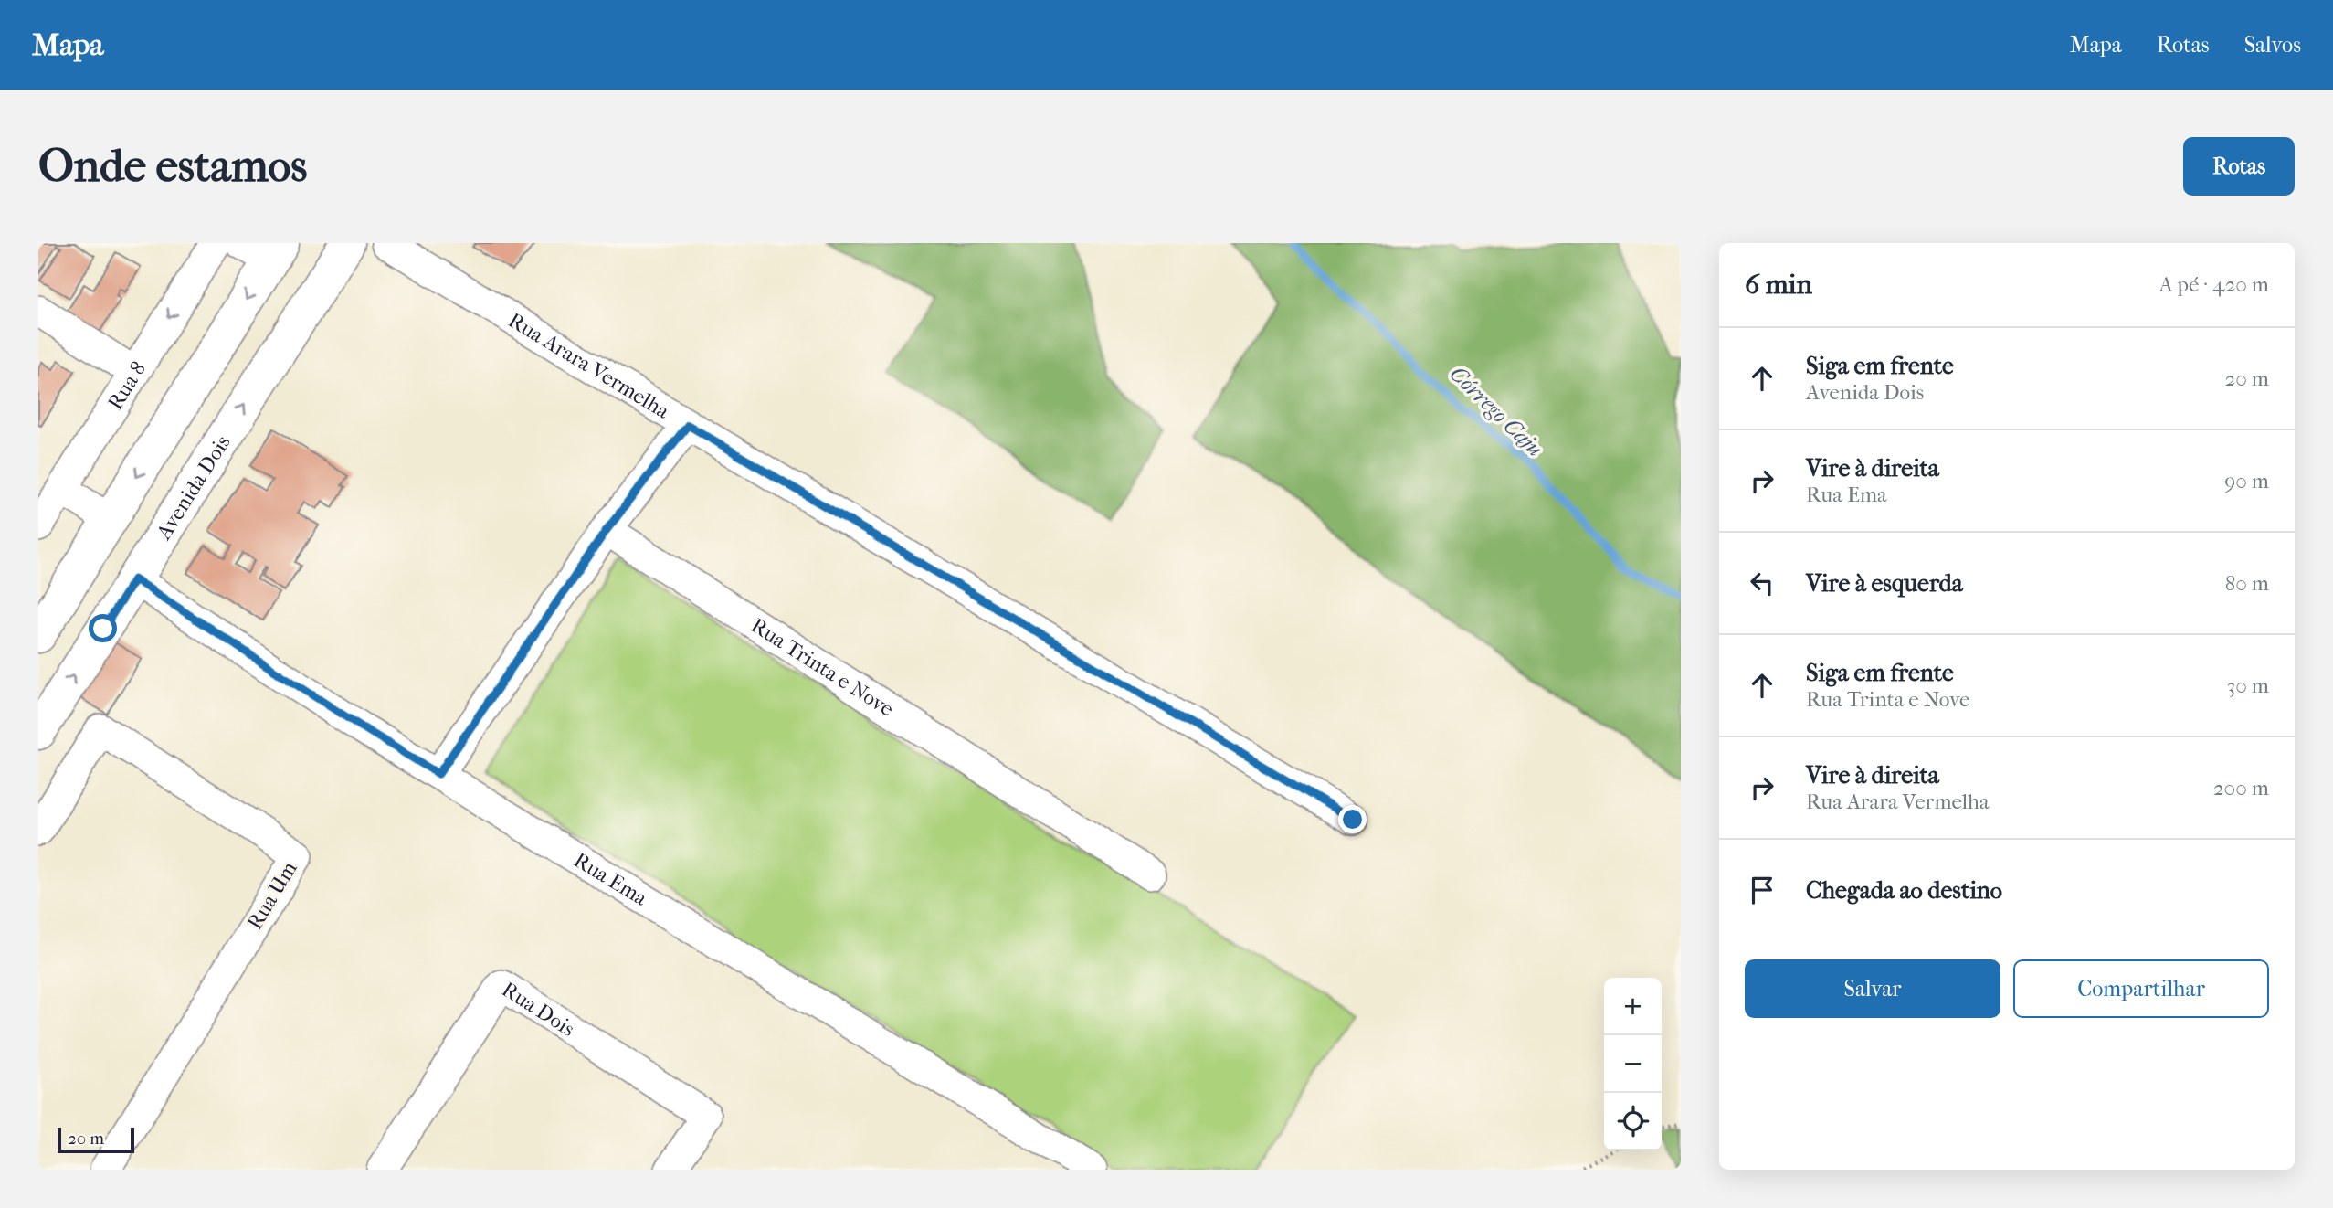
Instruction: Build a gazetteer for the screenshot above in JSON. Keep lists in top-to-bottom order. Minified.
{"streets":{"main road":["Avenida Dois"],"street":["Rua Arara Vermelha","Rua 8","Rua Trinta e Nove","Rua Ema","Rua Um","Rua Dois"]},"crossings":[["Avenida Dois","Rua Ema"]],"one_way":["Rua 8"],"water":["Córrego Caju"],"scale_bar":"20 m","page":{"header":"Mapa","nav":["Mapa","Rotas","Salvos"],"buttons":["Rotas",["Salvar","Compartilhar"]],"title":"Onde estamos","heading":["6 min","A pé · 420 m"],"list":[["Siga em frente","Avenida Dois","20 m"],["Vire à direita","Rua Ema","90 m"],["Vire à esquerda","80 m"],["Siga em frente","Rua Trinta e Nove","30 m"],["Vire à direita","Rua Arara Vermelha","200 m"],"Chegada ao destino"],"map_buttons":["+","−"],"scale":"20 m"}}
